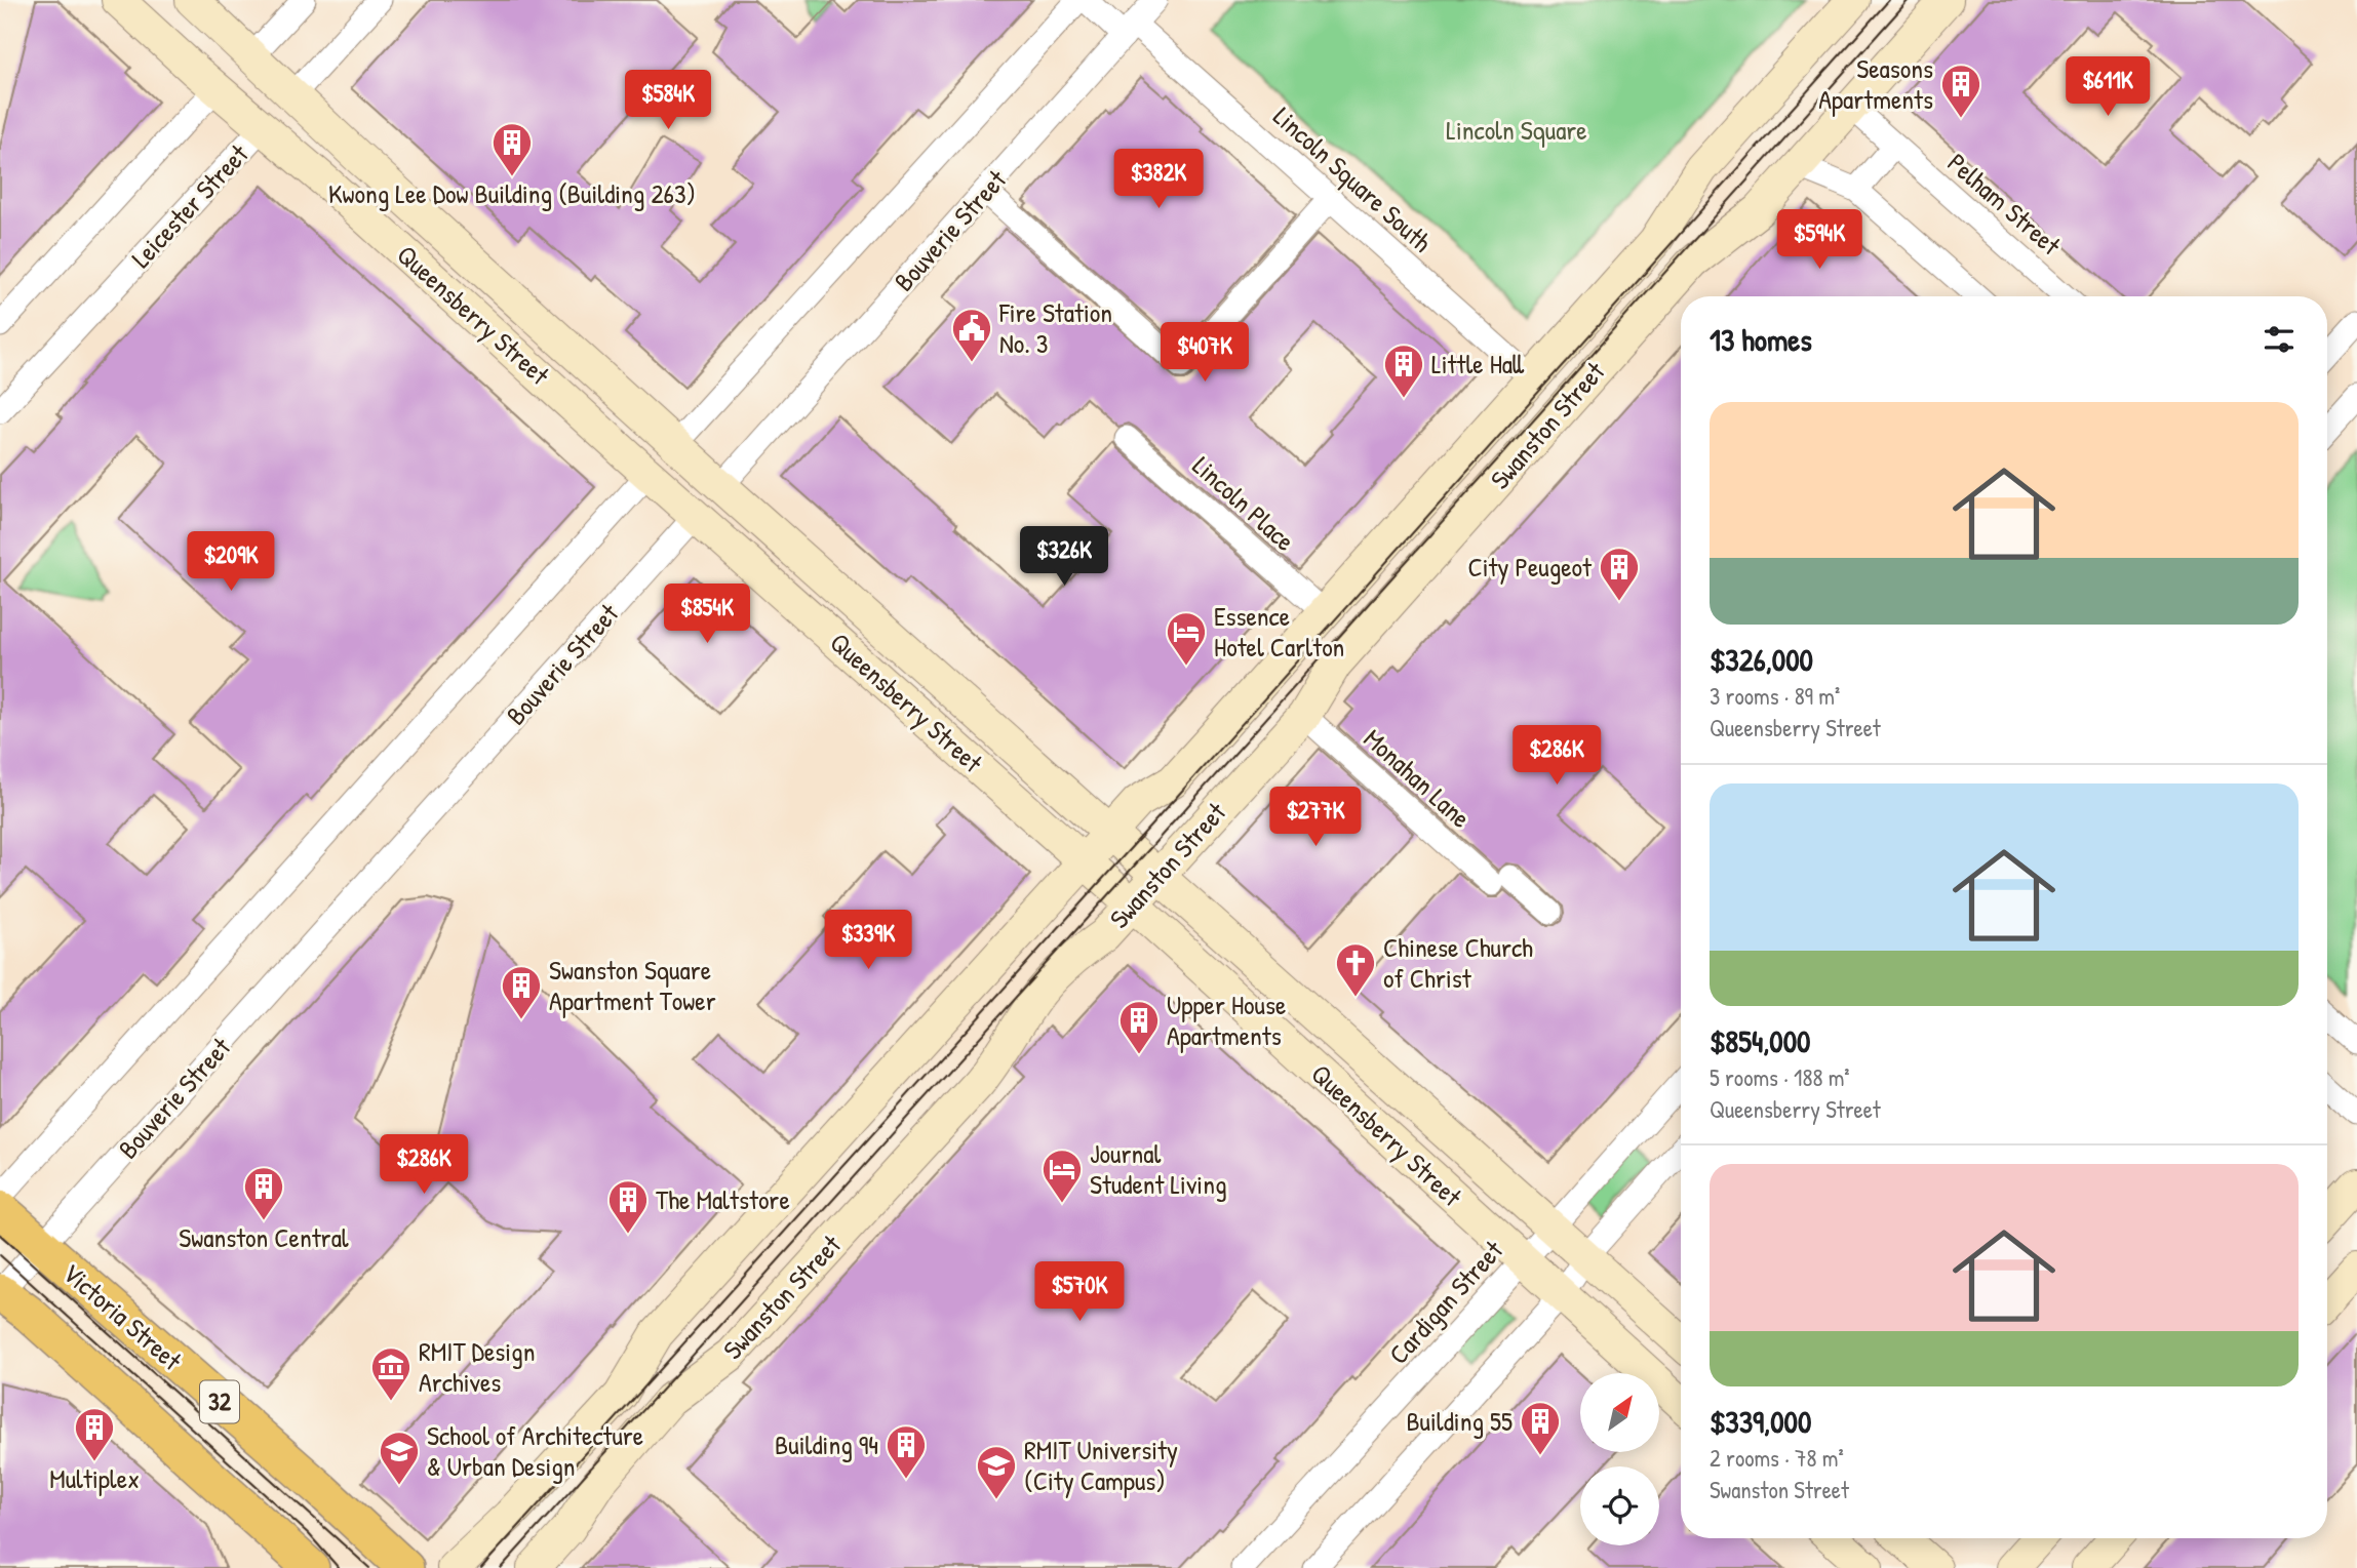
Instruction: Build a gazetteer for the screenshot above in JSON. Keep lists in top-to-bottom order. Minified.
{"streets":{"main road":["Leicester Street","Bouverie Street","Queensberry Street","Swanston Street","Victoria Street","32"],"street":["Lincoln Square South","Pelham Street","Lincoln Place","Monahan Lane","Cardigan Street"]},"crossings":[["Lincoln Square South","Bouverie Street"],["Lincoln Square South","Swanston Street"],["Pelham Street","Swanston Street"],["Leicester Street","Queensberry Street"],["Bouverie Street","Queensberry Street"],["Bouverie Street","Victoria Street"],["Bouverie Street","32"],["Queensberry Street","Swanston Street"],["Queensberry Street","Cardigan Street"],["Swanston Street","Lincoln Place"],["Swanston Street","Monahan Lane"]],"parks":["Lincoln Square"],"places":{"building":["Seasons Apartments","Kwong Lee Dow Building (Building 263)","Little Hall","City Peugeot","Swanston Square Apartment Tower","Upper House Apartments","Swanston Central","The Maltstore","Building 55","Multiplex","Building 94"],"public building":["Fire Station No. 3"],"hotel":["Essence Hotel Carlton","Journal Student Living"],"church":["Chinese Church of Christ"],"museum":["RMIT Design Archives"],"school or university":["School of Architecture & Urban Design","RMIT University (City Campus)"]},"north":"top right","page":{"price":["$611K","$584K","$382K","$594K","$407K","$326K","$209K","$854K","$286K","$277K","$339K","$286K","$570K"],"heading":"13 homes","list":[{"name":"$326,000","note":"3 rooms · 89 m² · Queensberry Street"},{"name":"$854,000","note":"5 rooms · 188 m² · Queensberry Street"},{"name":"$339,000","note":"2 rooms · 78 m² · Swanston Street"}]}}
